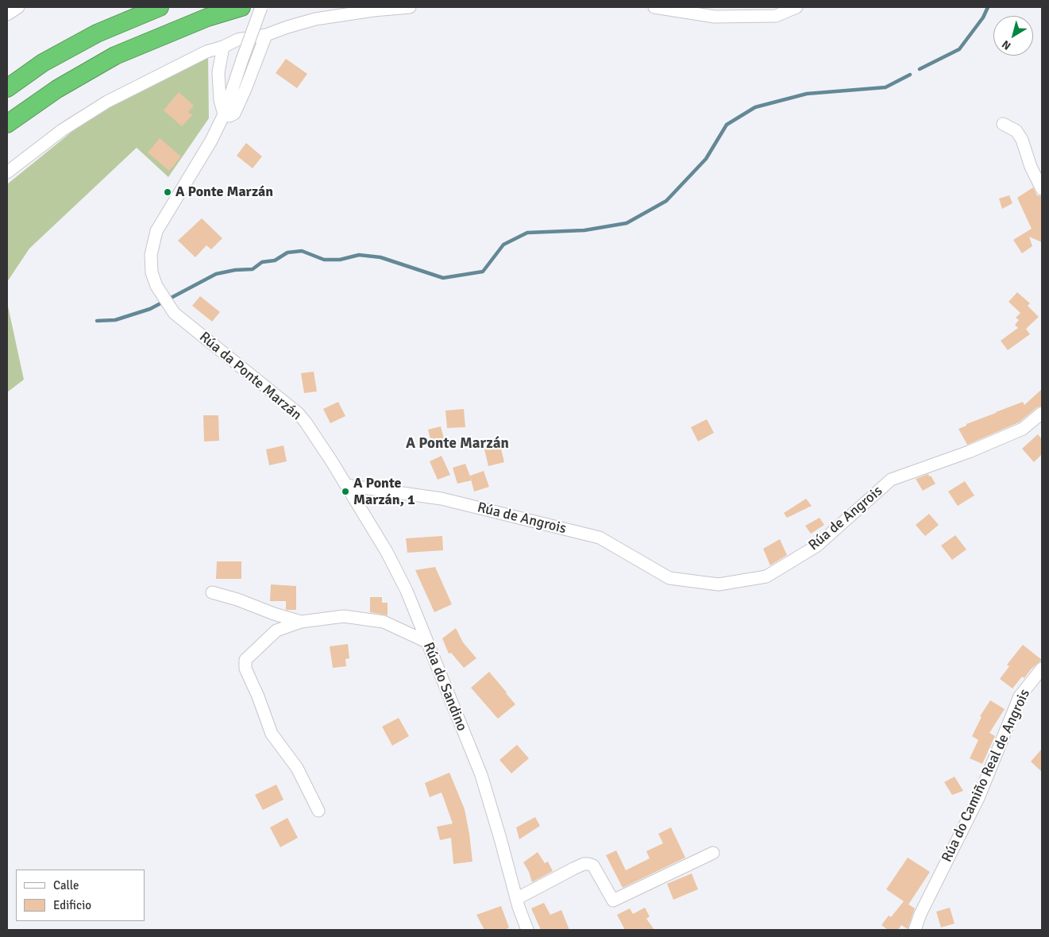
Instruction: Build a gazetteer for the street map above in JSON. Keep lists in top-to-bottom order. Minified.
{"streets":{"street":["Rúa da Ponte Marzán","Rúa de Angrois","Rúa do Sandino","Rúa do Camiño Real de Angrois"]},"crossings":[["Rúa da Ponte Marzán","Rúa de Angrois"],["Rúa da Ponte Marzán","Rúa do Sandino"],["Rúa de Angrois","Rúa do Sandino"]],"districts":["A Ponte Marzán"],"places":["A Ponte Marzán","A Ponte Marzán, 1"],"legend":["Calle","Edificio"],"north":"bottom left"}
